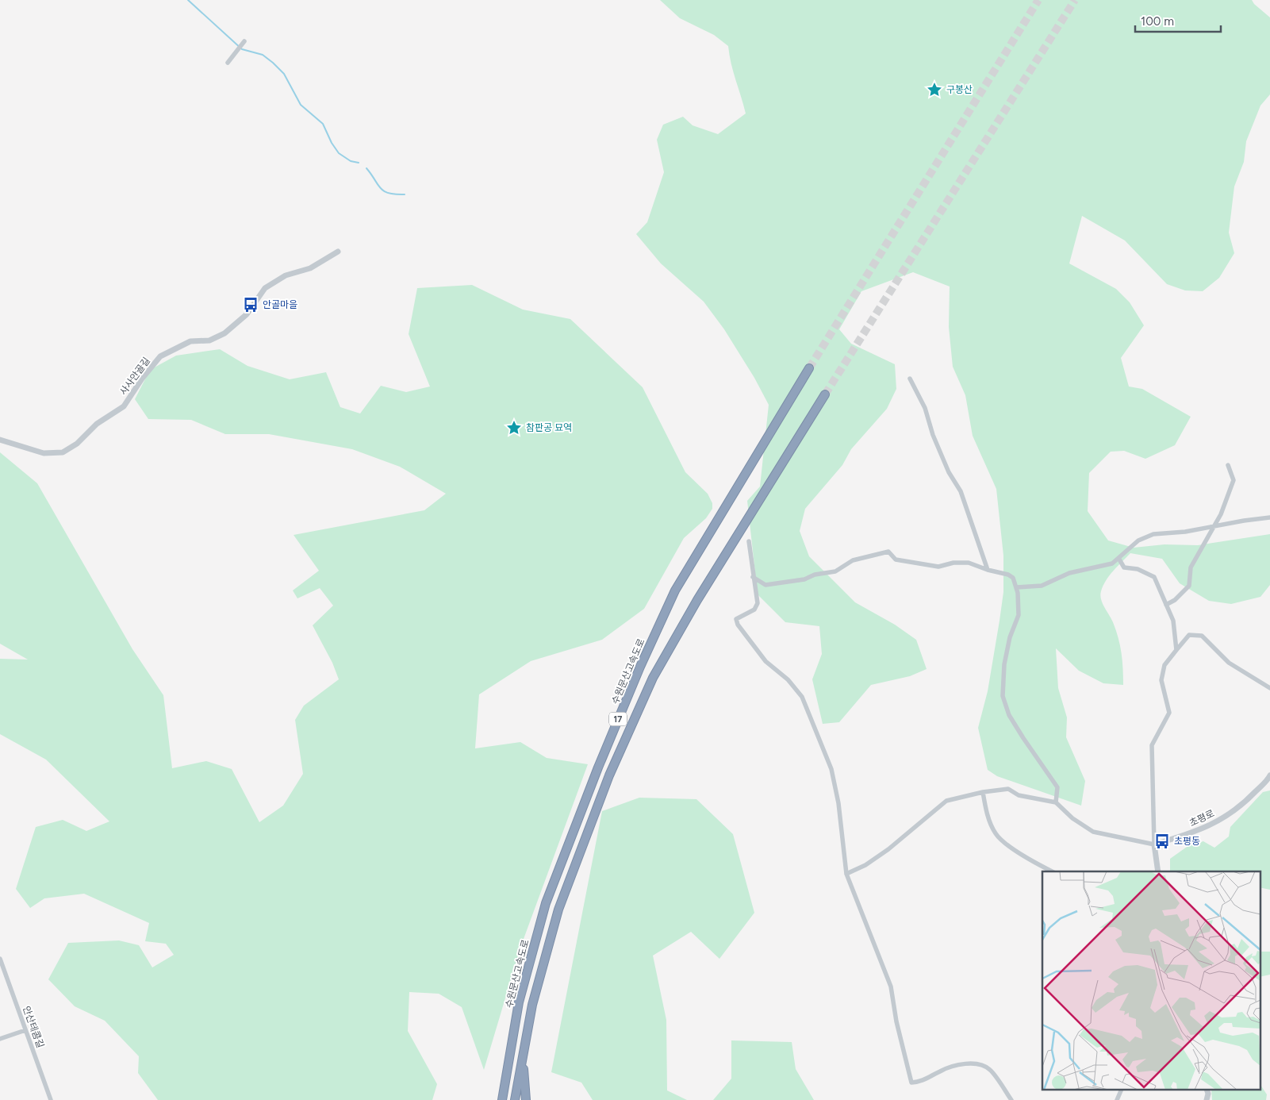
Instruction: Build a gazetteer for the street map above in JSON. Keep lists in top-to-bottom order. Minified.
{"streets":{"highway":["수원문산고속도로","17"],"street":["사사안골길","초평로","안산테콤길"]},"places":{"place":["구봉산","참판공 묘역"],"bus stop":["안골마을","초평동"]},"scale_bar":"100 m"}
